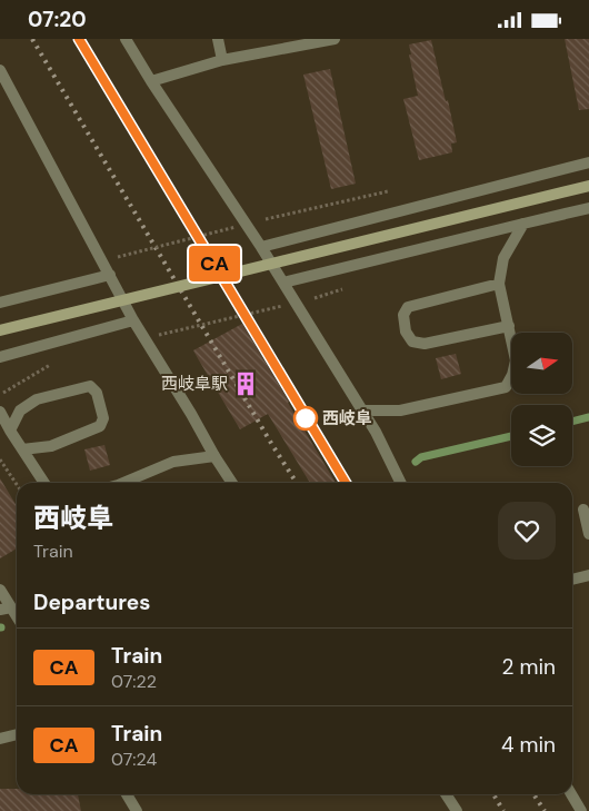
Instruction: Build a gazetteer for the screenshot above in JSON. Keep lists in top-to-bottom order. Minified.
{"places":{"building":["西岐阜駅"],"other":["西岐阜"]},"north":"right","page":{"status":"07:20","on_map":"CA","heading":[["西岐阜","Train"],"Departures"],"list":[{"mark":"CA","name":"Train","note":"07:22","value":"2 min"},{"mark":"CA","name":"Train","note":"07:24","value":"4 min"}]}}
